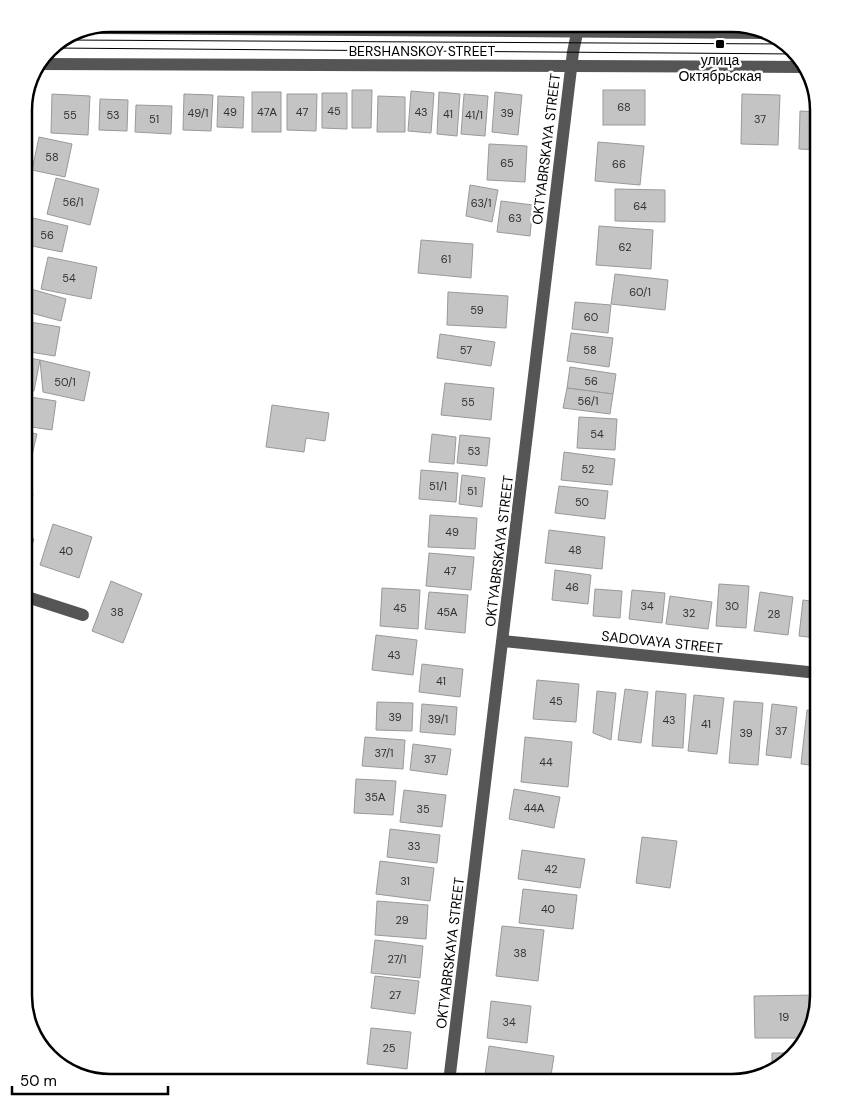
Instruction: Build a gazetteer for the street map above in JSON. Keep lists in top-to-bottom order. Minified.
{"streets":{"street":["BERSHANSKOY STREET","OKTYABRSKAYA STREET","SADOVAYA STREET"]},"crossings":[["BERSHANSKOY STREET","OKTYABRSKAYA STREET"],["OKTYABRSKAYA STREET","SADOVAYA STREET"]],"places":{"transit":["улица Октябрьская"]},"house_numbers":["68","45","49","47А","47","43","49/1","39","41","55","53","41/1","51","37","58","65","66","56/1","63/1","64","63","56","62","61","54","60/1","59","60","57","58","56","50/1","56/1","55","54","53","52","51/1","51","50","49","48","40","47","46","34","30","45","38","45А","32","28","43","41","45","39","39/1","43","41","37","39","37/1","37","44","35А","44А","35","33","42","31","40","29","38","27/1","27","19","34","25"],"scale_bar":"50 m"}
